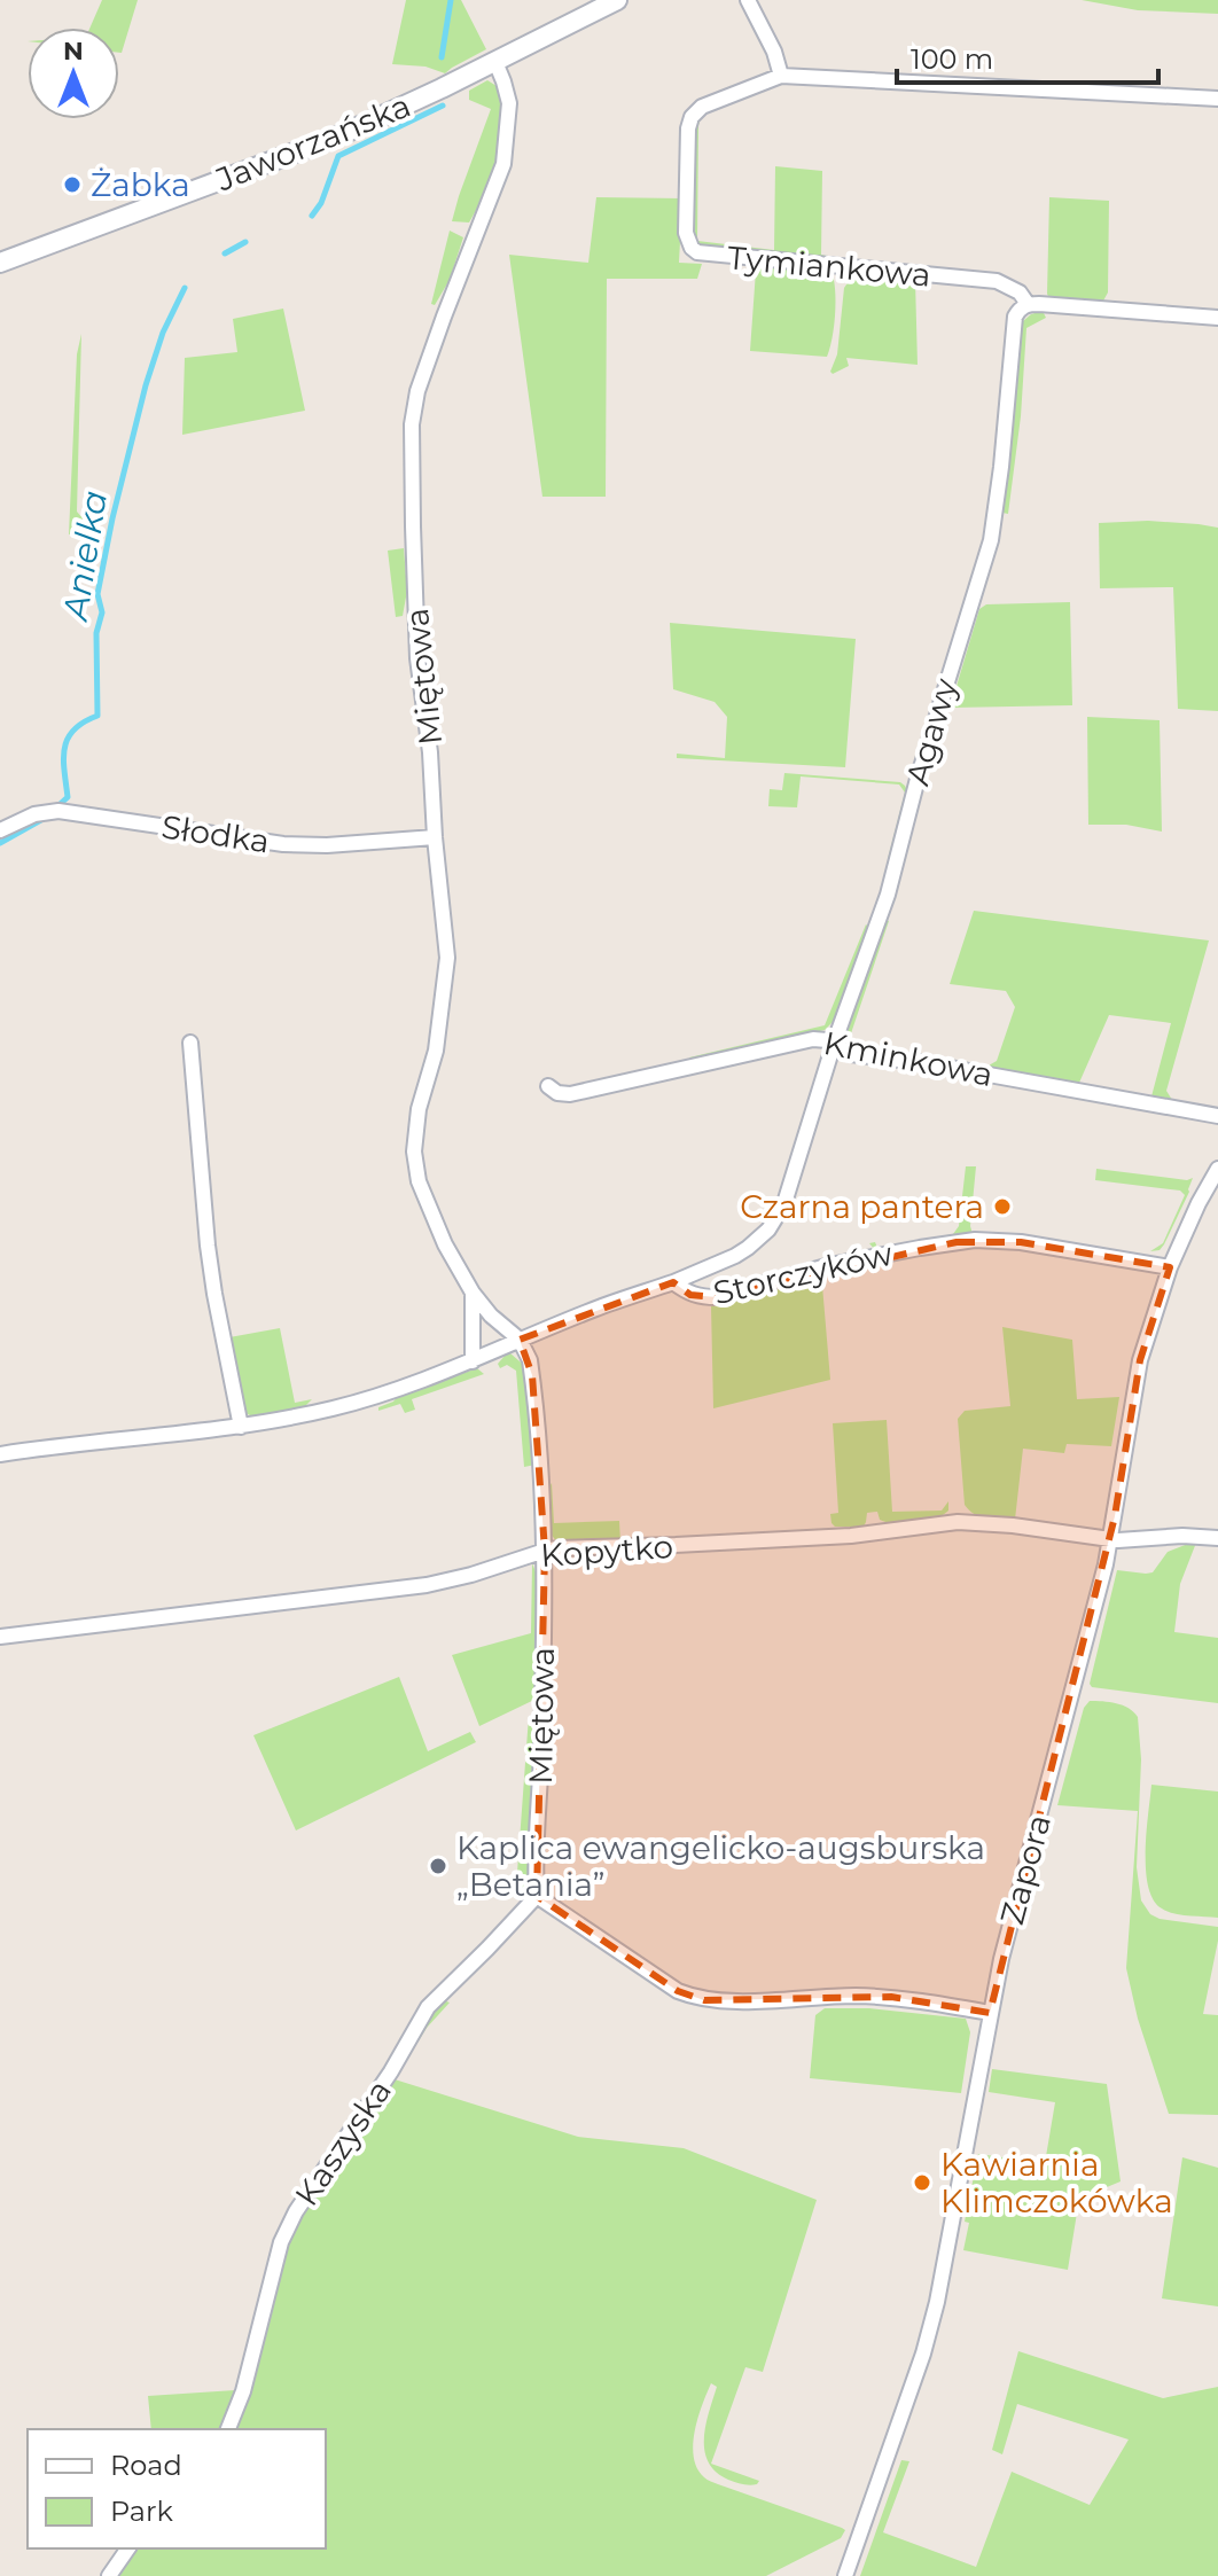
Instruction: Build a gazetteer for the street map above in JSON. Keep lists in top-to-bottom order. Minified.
{"streets":{"street":["Jaworzańska","Tymiankowa","Miętowa","Agawy","Słodka","Kminkowa","Storczyków","Kopytko","Zapora","Kaszyska"]},"crossings":[["Jaworzańska","Miętowa"],["Tymiankowa","Agawy"],["Miętowa","Słodka"],["Miętowa","Storczyków"],["Miętowa","Kopytko"],["Miętowa","Kaszyska"],["Agawy","Kminkowa"],["Agawy","Storczyków"],["Storczyków","Zapora"],["Kopytko","Zapora"]],"water":["Anielka"],"places":["Żabka","Czarna pantera","Kaplica ewangelicko-augsburska „Betania”","Kawiarnia Klimczokówka"],"legend":["Road","Park"],"scale_bar":"100 m","north":"top"}
